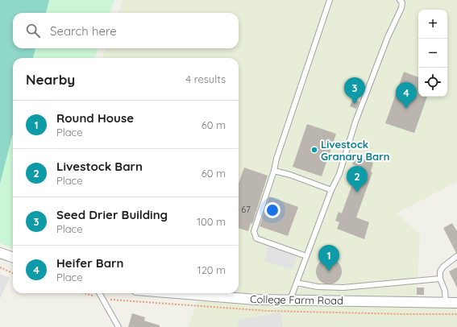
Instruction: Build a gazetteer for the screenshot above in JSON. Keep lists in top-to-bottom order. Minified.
{"streets":{"street":["College Farm Road"]},"places":["Livestock Granary Barn"],"house_numbers":["67"],"page":{"map_buttons":["+","−"],"search":"Search here","heading":["Nearby","4 results"],"pins":["3","4","2","1"],"list":[{"mark":"1","name":"Round House","note":"Place","value":"60 m"},{"mark":"2","name":"Livestock Barn","note":"Place","value":"60 m"},{"mark":"3","name":"Seed Drier Building","note":"Place","value":"100 m"},{"mark":"4","name":"Heifer Barn","note":"Place","value":"120 m"}]}}
